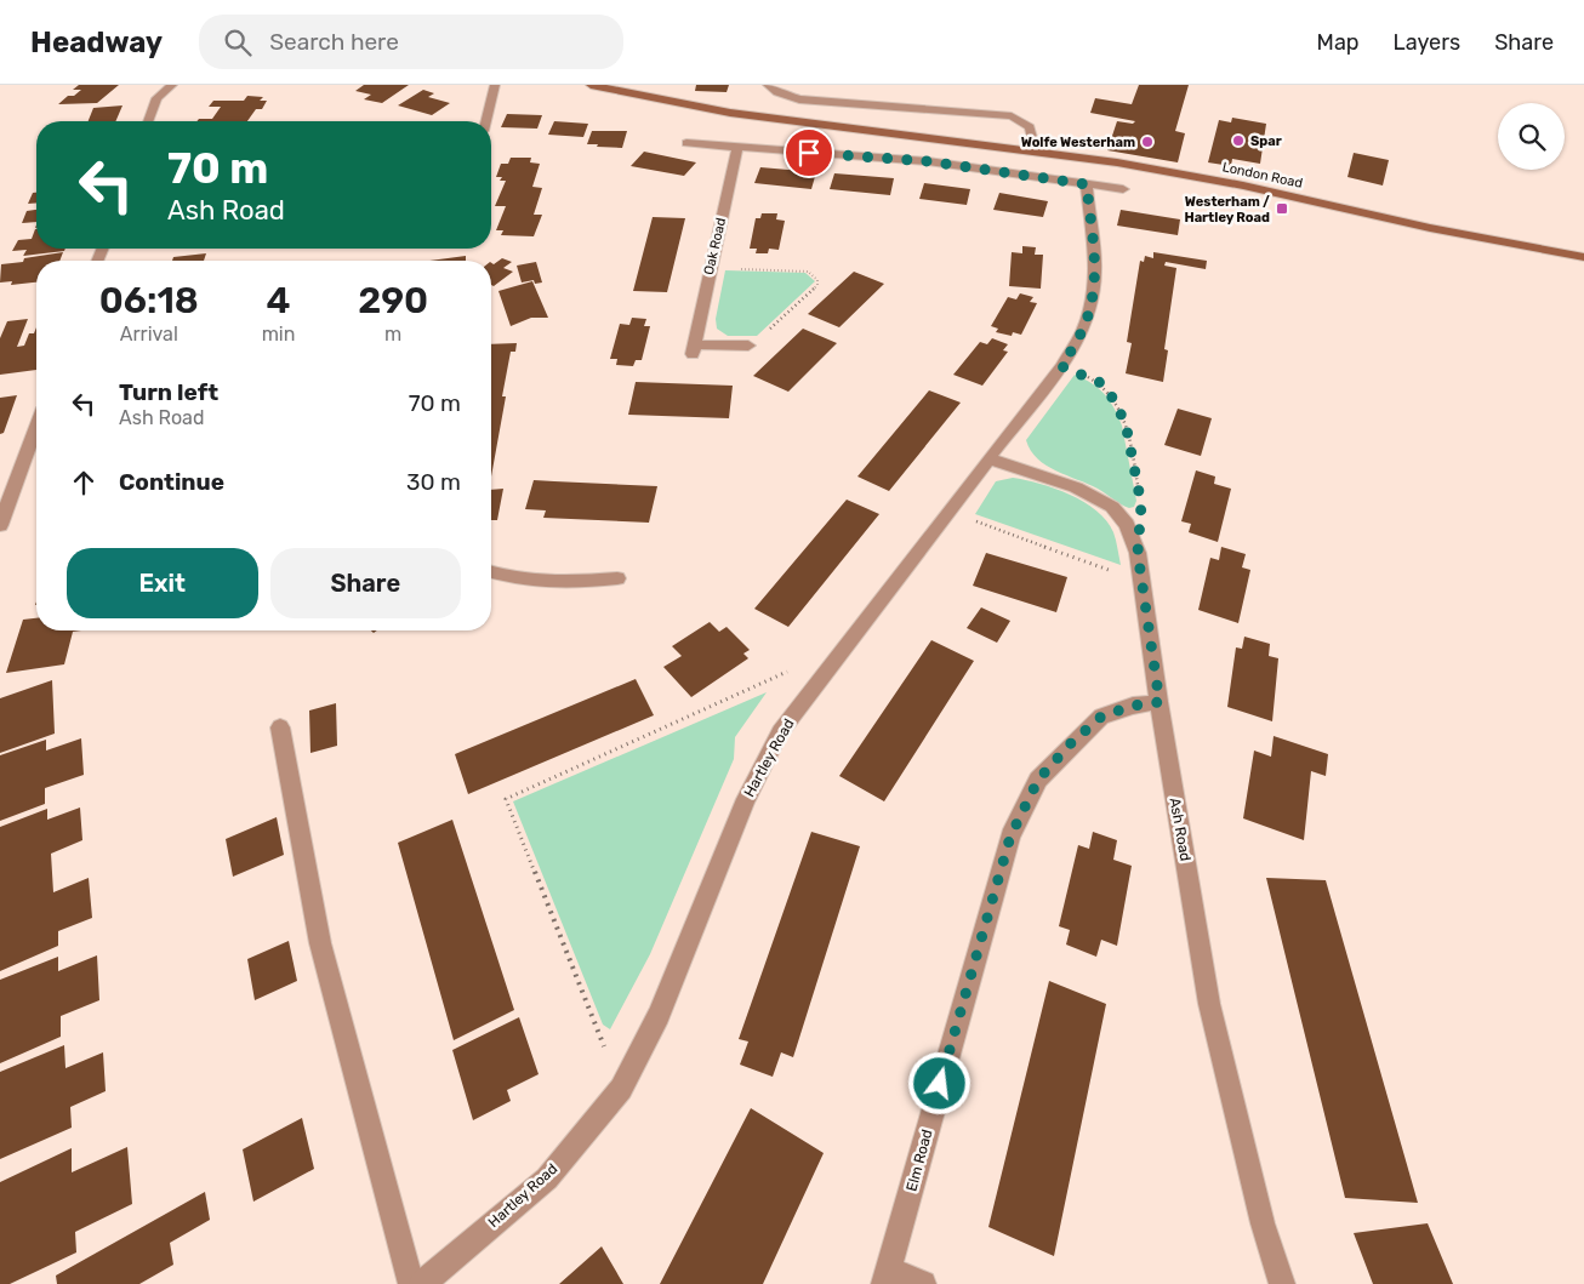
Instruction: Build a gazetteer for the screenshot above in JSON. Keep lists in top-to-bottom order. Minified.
{"streets":{"street":["London Road","Oak Road","Hartley Road","Ash Road","Elm Road"]},"crossings":[["Hartley Road","Ash Road"],["Ash Road","Elm Road"]],"places":{"other":["Spar","Wolfe Westerham"],"transit":["Westerham / Hartley Road"]},"page":{"header":"Headway","search":"Search here","nav":["Map","Layers","Share"],"turn":["70 m","Ash Road"],"eta":["06:18","Arrival","4","min","290","m"],"list":[{"name":"Turn left","note":"Ash Road","value":"70 m"},{"name":"Continue","value":"30 m"}],"buttons":["Exit","Share"]}}
